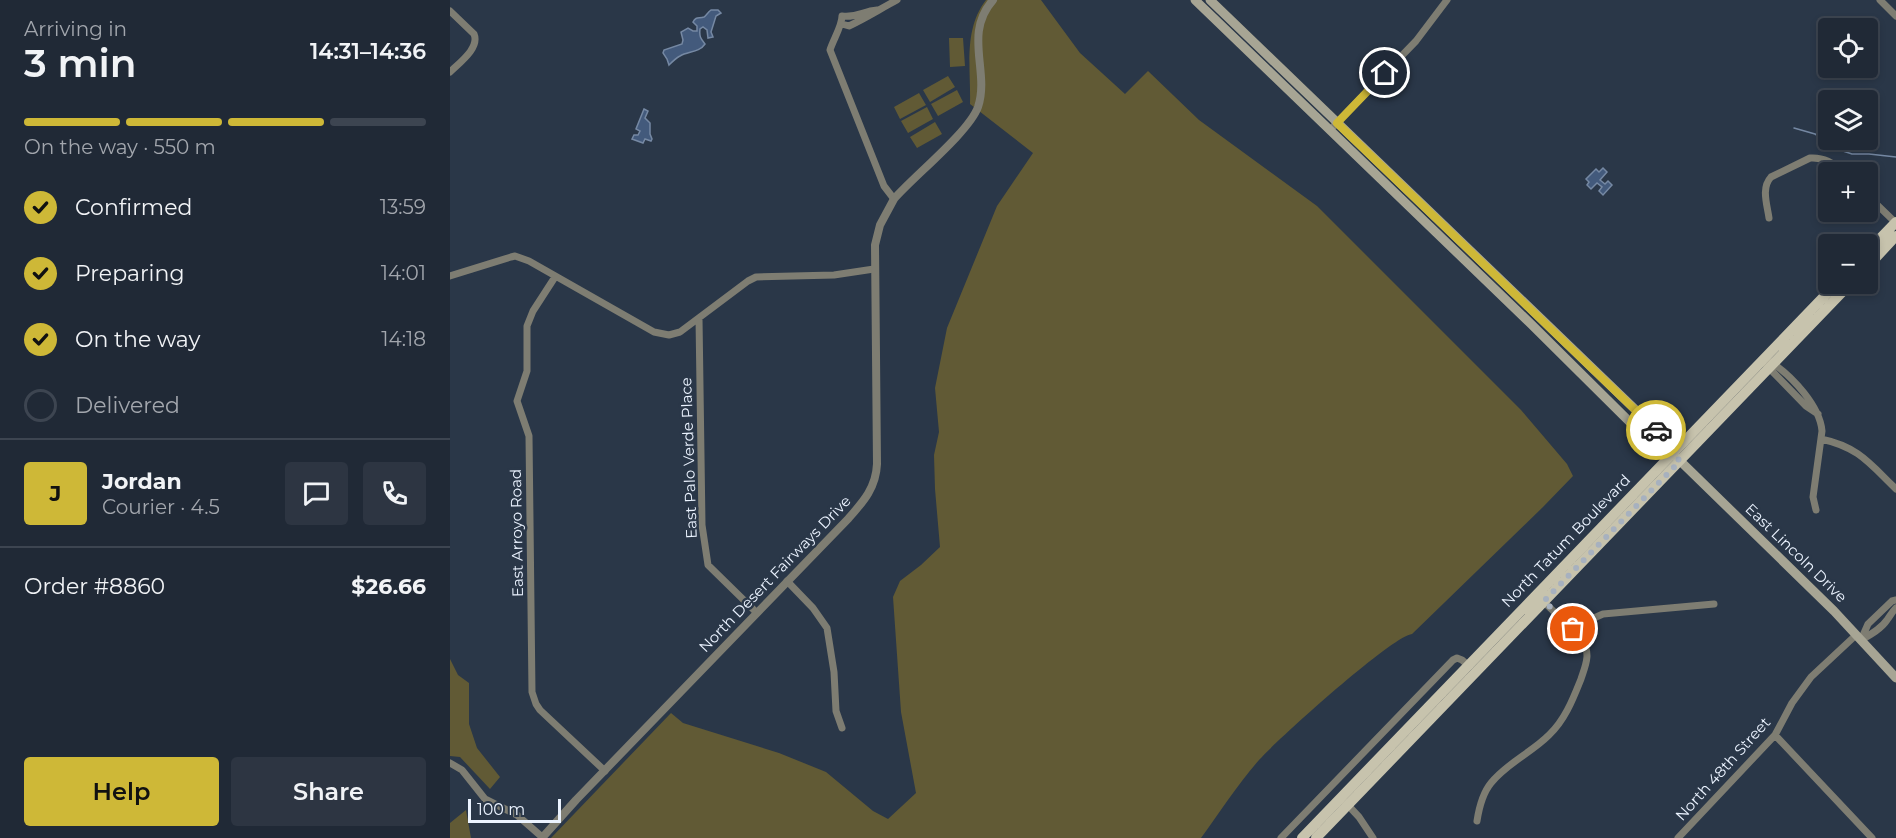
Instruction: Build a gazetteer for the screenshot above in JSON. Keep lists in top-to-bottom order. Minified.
{"streets":{"main road":["North Tatum Boulevard","East Lincoln Drive"],"street":["East Palo Verde Place","East Arroyo Road","North Desert Fairways Drive","North 48th Street"]},"crossings":[["East Palo Verde Place","North Desert Fairways Drive"],["East Arroyo Road","North Desert Fairways Drive"],["North Tatum Boulevard","East Lincoln Drive"],["East Lincoln Drive","North 48th Street"]],"scale_bar":"100 m","page":{"heading":["3 min","Arriving in","14:31–14:36"],"panel":["Jordan","Courier · 4.5","Order #8860","$26.66"],"map_buttons":["+","−"],"bar":"On the way · 550 m","list":[["Confirmed","13:59"],["Preparing","14:01"],["On the way","14:18"],"Delivered"],"round":"J","buttons":["Help","Share"],"scale":"100 m"}}
